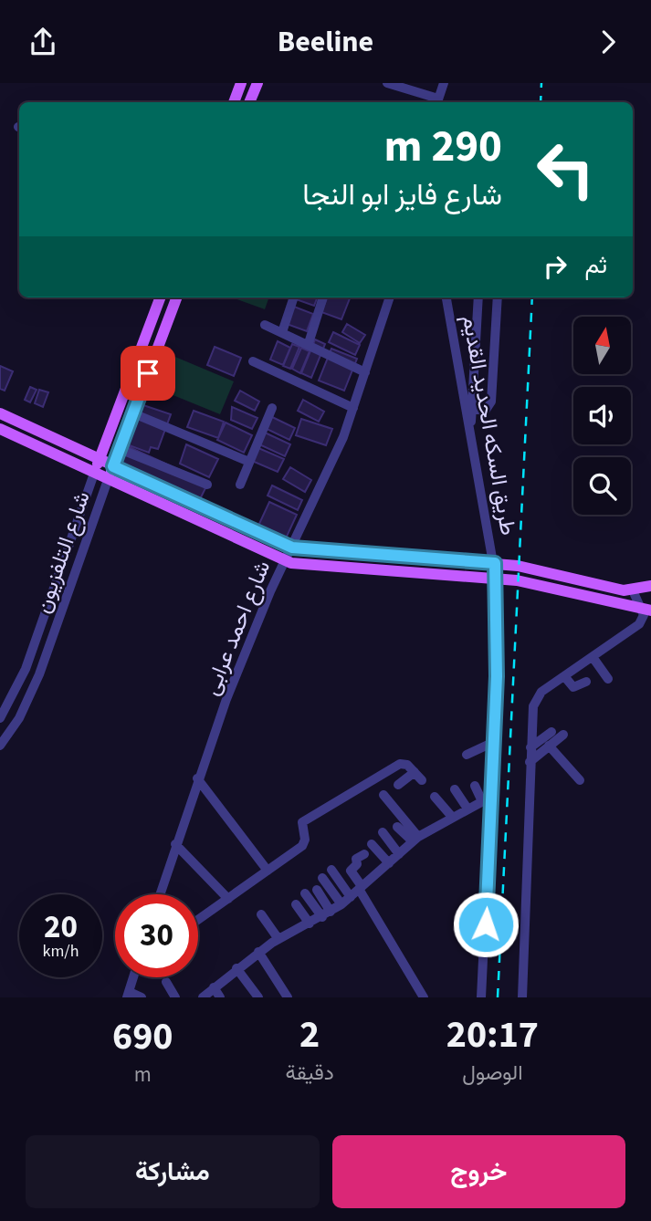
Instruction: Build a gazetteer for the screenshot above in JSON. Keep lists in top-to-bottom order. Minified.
{"streets":{"main road":["شارع التلفزيون"],"street":["طريق السكه الحديد القديم","شارع احمد عرابى"]},"north":"top","page":{"header":"Beeline","turn":["290 m","شارع فايز ابو النجا"],"then":"ثم","speed":"20 km/h","limit":"30","eta":["20:17","الوصول","2","دقيقة","690","m"],"buttons":["خروج","مشاركة"]}}
